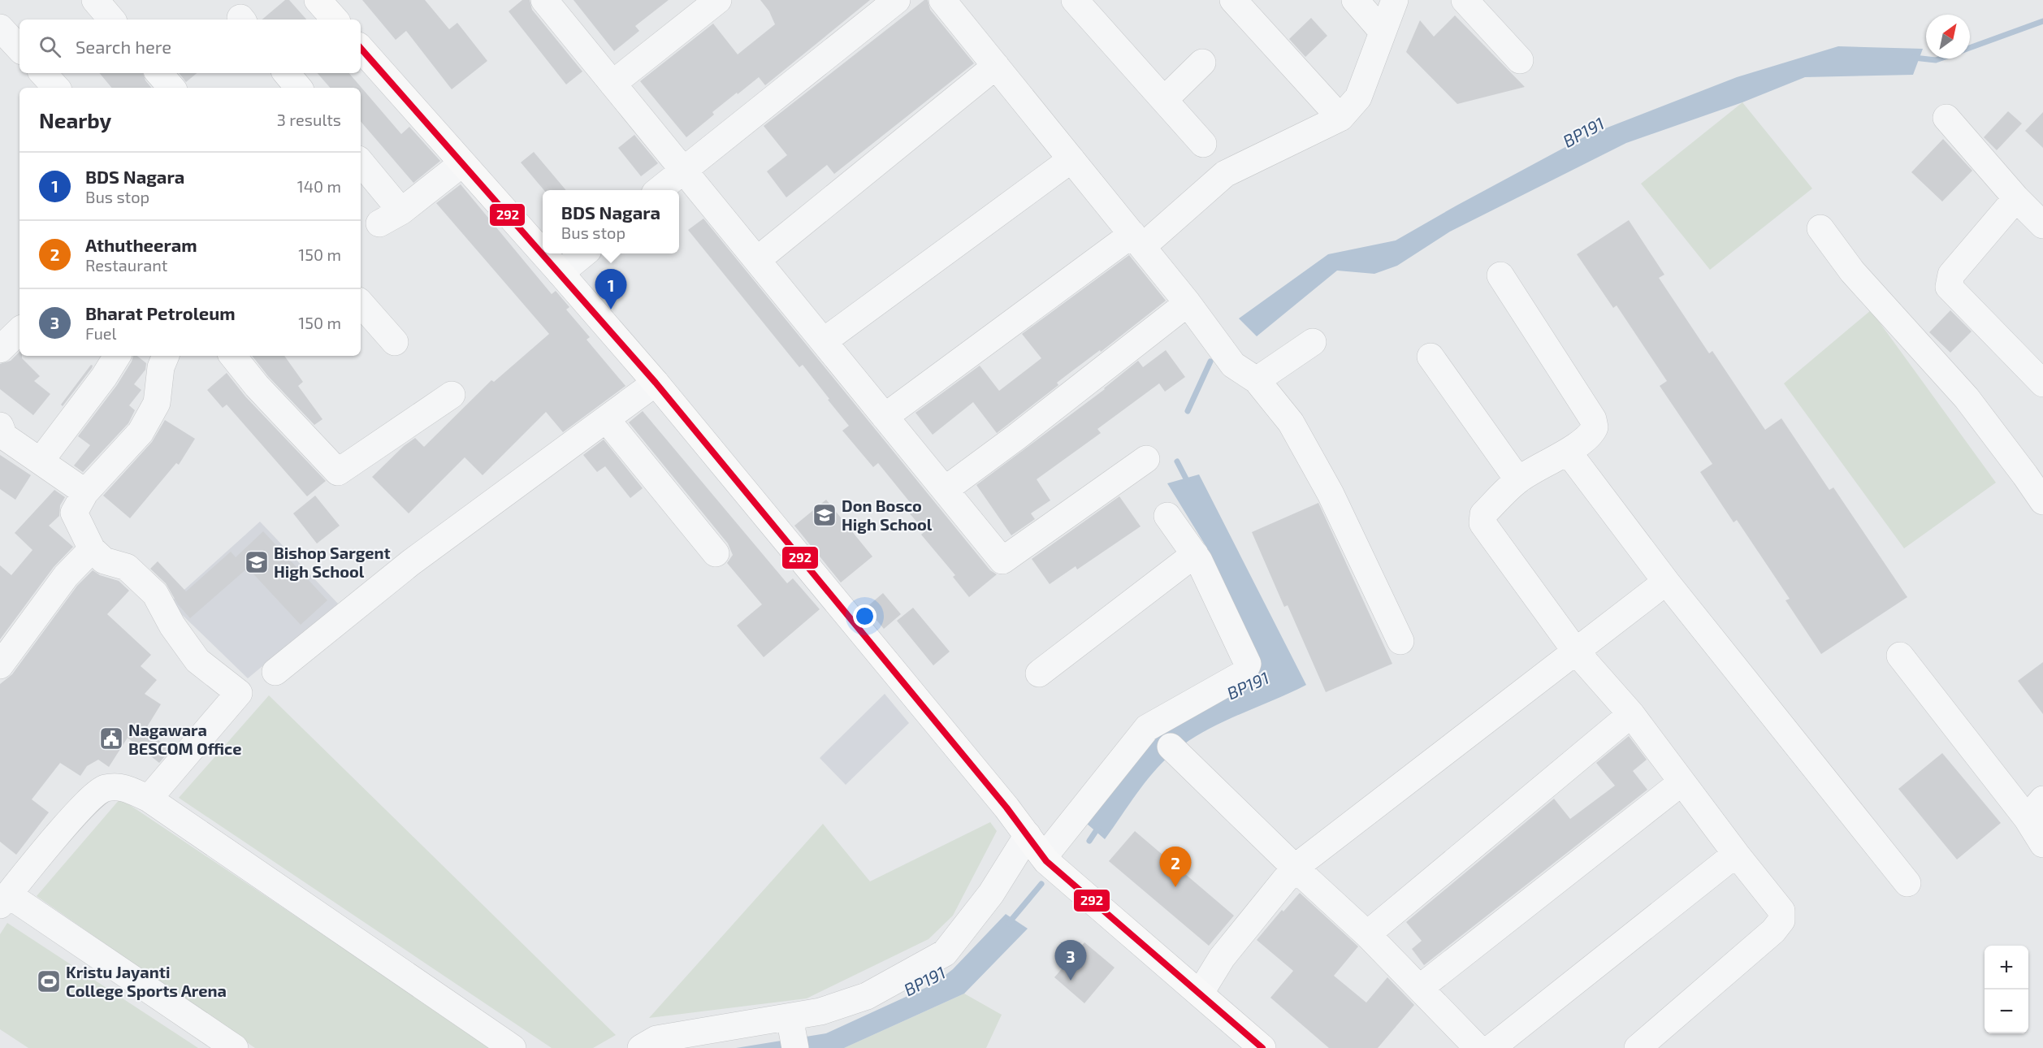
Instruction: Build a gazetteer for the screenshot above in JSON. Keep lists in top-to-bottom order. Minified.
{"water":["BP191"],"places":{"school or university":["Don Bosco High School","Bishop Sargent High School"],"public building":["Nagawara BESCOM Office"],"sports":["Kristu Jayanti College Sports Arena"]},"lines":["transit line 292"],"north":"top right","page":{"search":"Search here","heading":["Nearby","3 results"],"list":[{"mark":"1","name":"BDS Nagara","note":"Bus stop","value":"140 m"},{"mark":"2","name":"Athutheeram","note":"Restaurant","value":"150 m"},{"mark":"3","name":"Bharat Petroleum","note":"Fuel","value":"150 m"}],"popup":["BDS Nagara","Bus stop"],"pins":["1","2","3"],"map_buttons":["+","−"]}}
